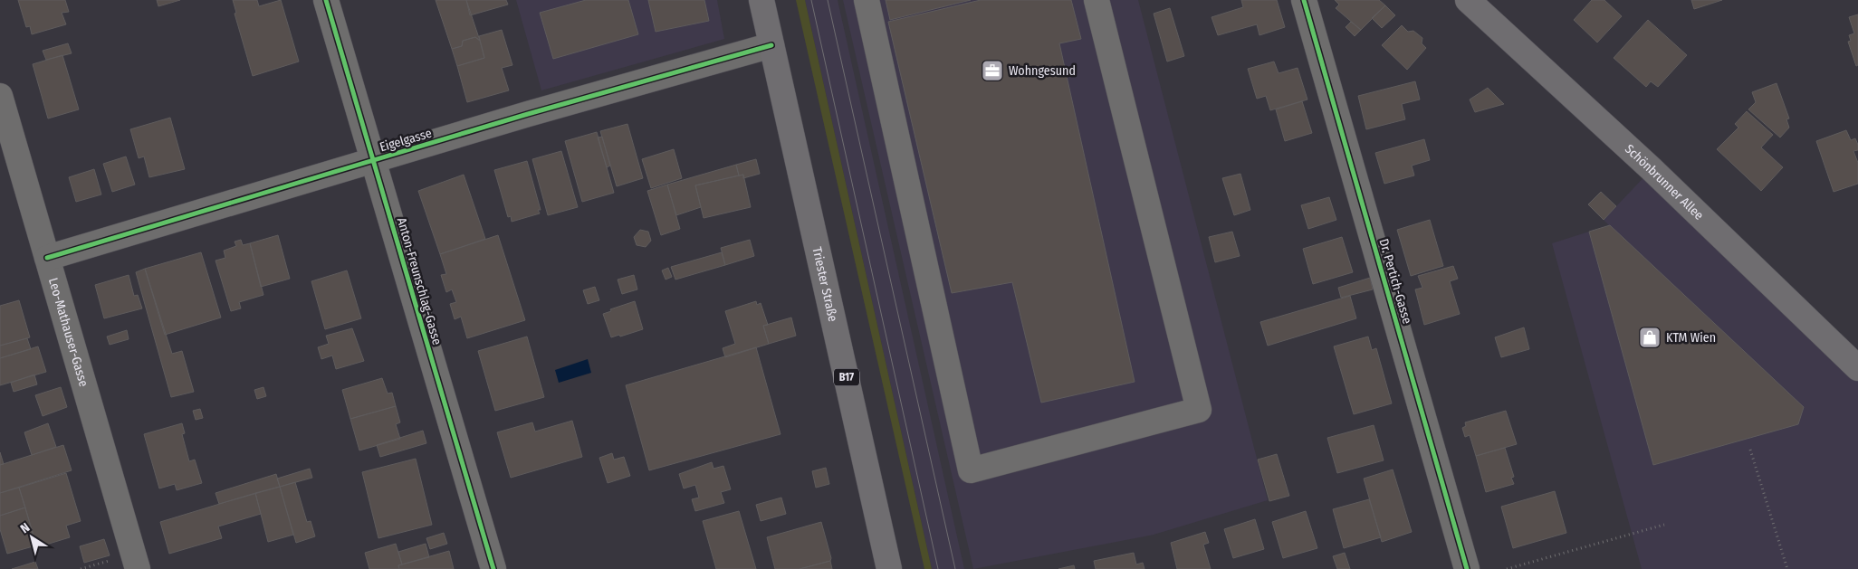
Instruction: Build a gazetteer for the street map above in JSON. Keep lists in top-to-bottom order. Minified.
{"streets":{"main road":["Schönbrunner Allee","Triester Straße","B17"],"street":["Eigelgasse","Anton-Freunschlag-Gasse","Dr. Pertich-Gasse","Leo-Mathauser-Gasse"]},"crossings":[["Eigelgasse","Anton-Freunschlag-Gasse"],["Eigelgasse","Triester Straße"],["Eigelgasse","Leo-Mathauser-Gasse"]],"places":{"office":["Wohngesund"],"shop":["KTM Wien"]},"north":"top left"}
